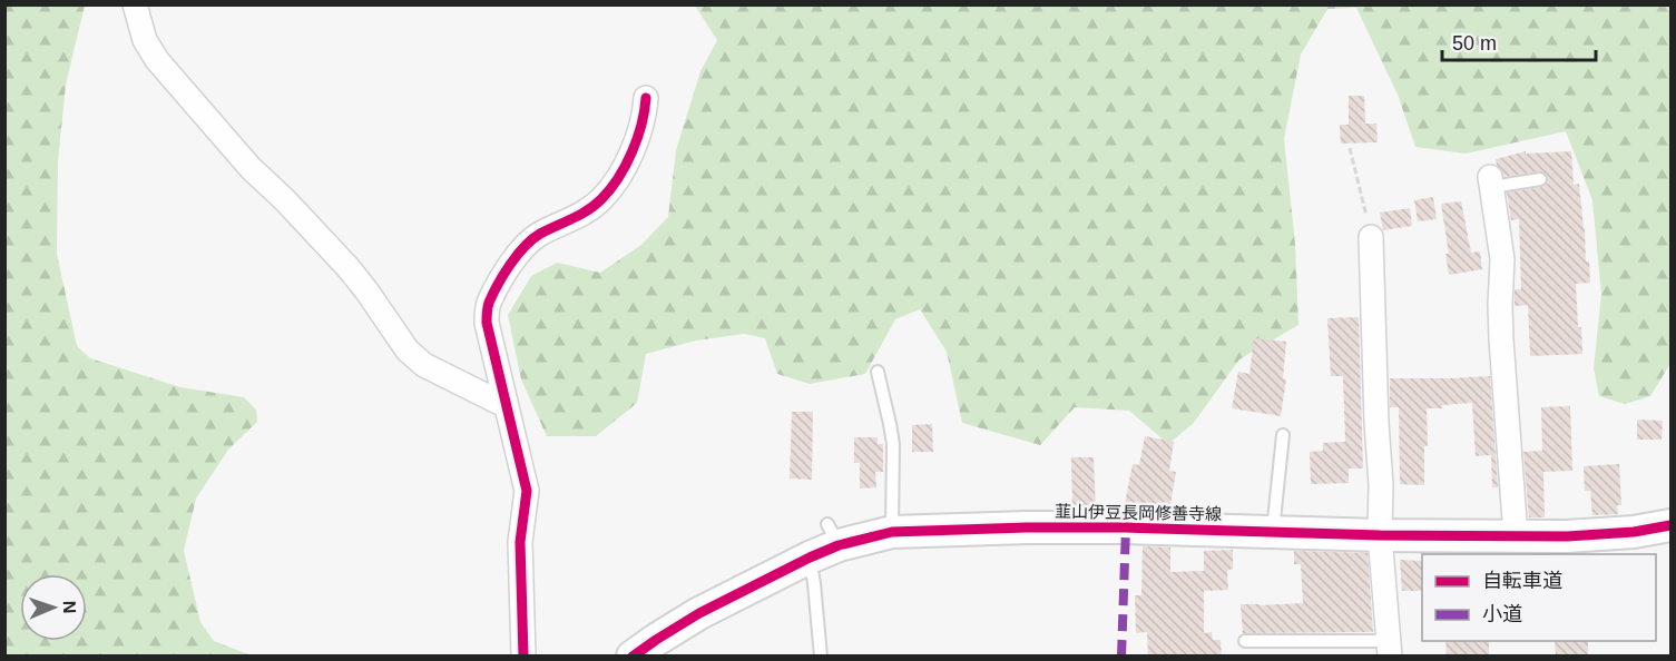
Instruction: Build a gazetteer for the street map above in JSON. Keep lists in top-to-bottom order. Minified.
{"streets":{"main road":["韮山伊豆長岡修善寺線"]},"legend":["自転車道","小道"],"scale_bar":"50 m","north":"right"}
